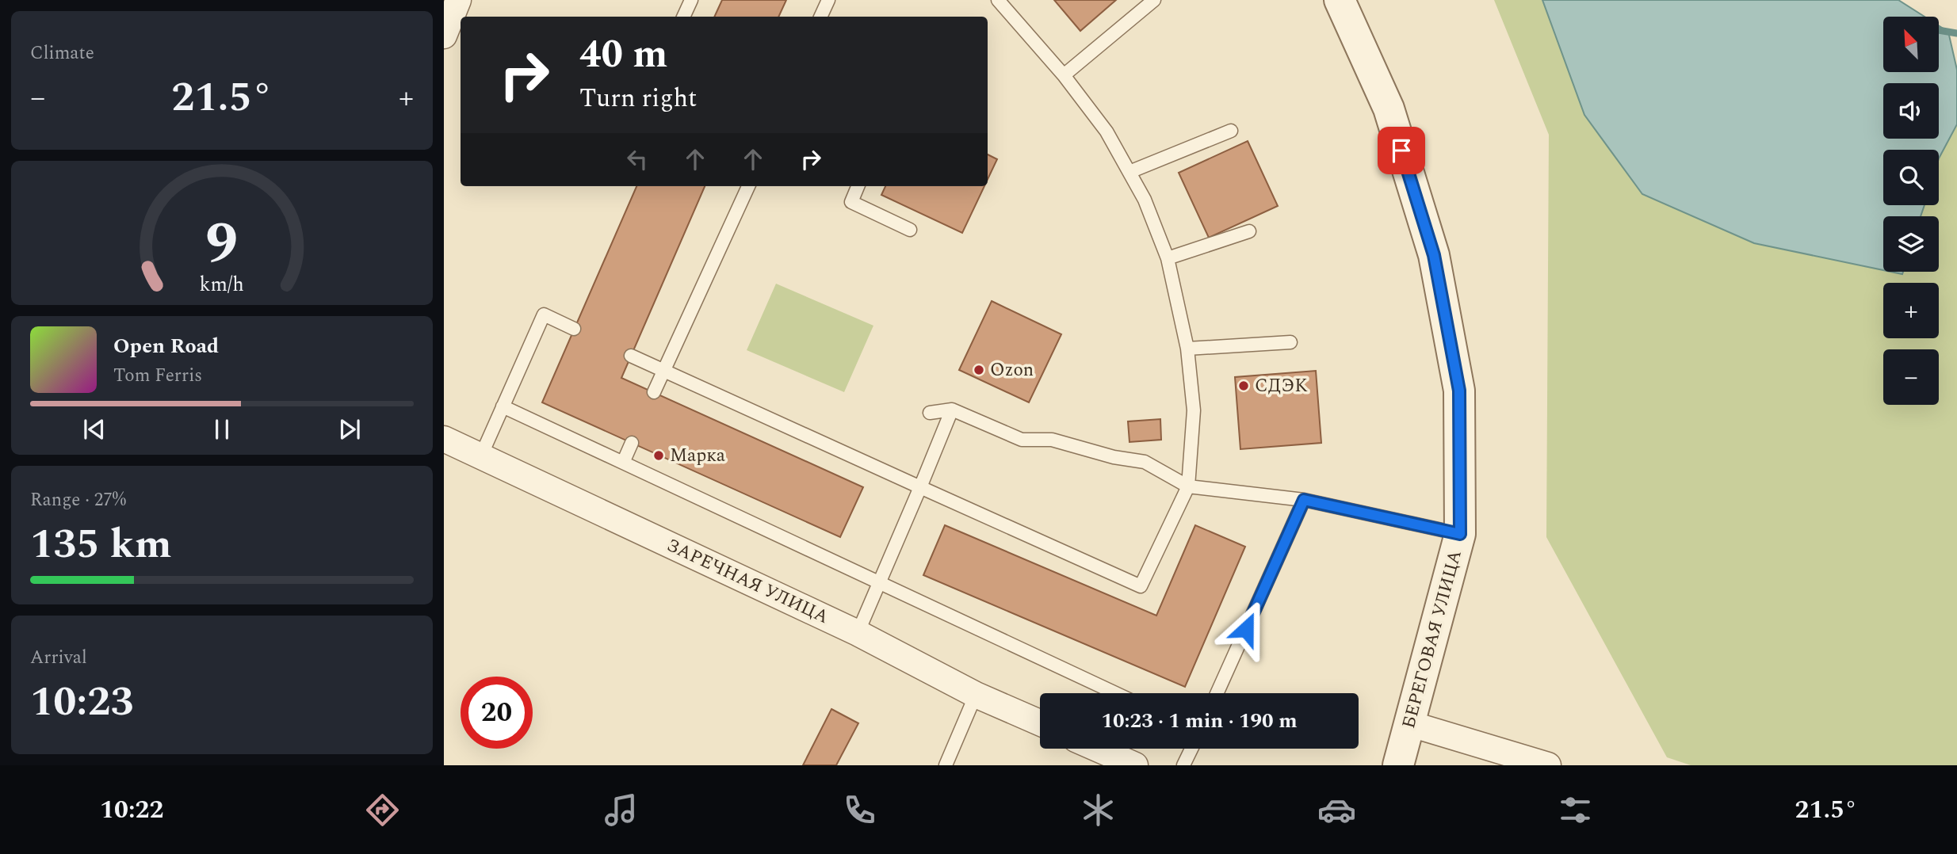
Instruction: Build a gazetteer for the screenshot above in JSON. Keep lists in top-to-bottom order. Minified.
{"streets":{"street":["ЗАРЕЧНАЯ УЛИЦА","БЕРЕГОВАЯ УЛИЦА"]},"places":["Ozon","СДЭК","Марка"],"north":"top left","page":{"tile":["Climate",["Range · 27%","135 km"],["Arrival","10:23"]],"map_buttons":["+","−"],"turn":["40 m","Turn right"],"heat":["−","21.5°","+"],"song":["Open Road","Tom Ferris"],"limit":"20","trip":"10:23 · 1 min · 190 m","tabs":["10:22","21.5°"],"gauge":["9","km/h"]}}
